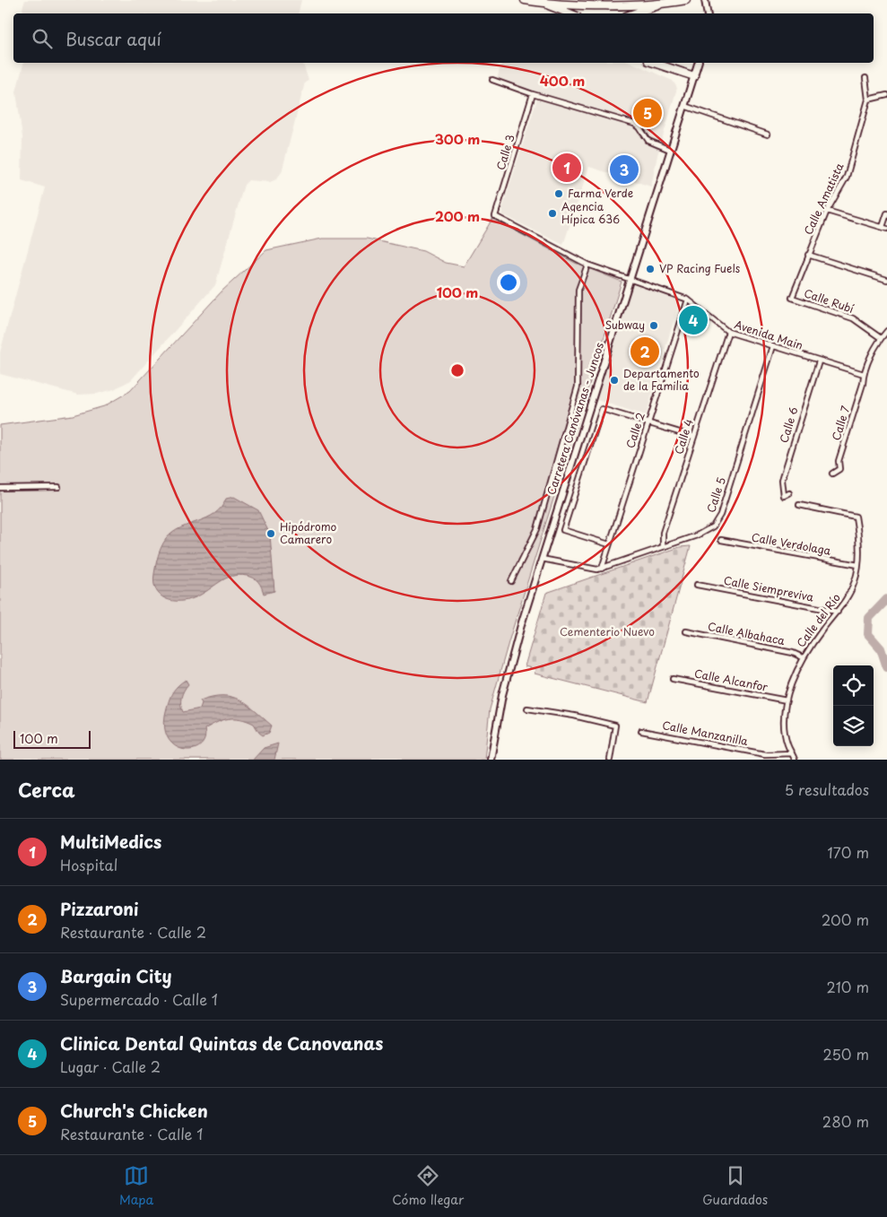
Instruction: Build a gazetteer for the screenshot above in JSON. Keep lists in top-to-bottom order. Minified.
{"streets":{"main road":["Carretera Canóvanas - Juncos"],"street":["Calle 3","Calle Amatista","Calle Rubí","Avenida Main","Calle 7","Calle 6","Calle 2","Calle 4","Calle 5","Calle Verdolaga","Calle Siempreviva","Calle del Río","Calle Albahaca","Calle Alcanfor","Calle Manzanilla"]},"crossings":[["Calle Amatista","Calle Rubí"],["Avenida Main","Carretera Canóvanas - Juncos"],["Avenida Main","Calle 7"],["Avenida Main","Calle 6"],["Avenida Main","Calle 2"],["Avenida Main","Calle 4"],["Avenida Main","Calle 5"],["Carretera Canóvanas - Juncos","Calle 5"],["Calle 2","Calle 5"],["Calle 4","Calle 5"],["Calle Verdolaga","Calle del Río"],["Calle Siempreviva","Calle del Río"],["Calle del Río","Calle Albahaca"],["Calle del Río","Calle Alcanfor"],["Calle del Río","Calle Manzanilla"]],"parks":["Cementerio Nuevo"],"places":["Farma Verde","Agencia Hípica 636","VP Racing Fuels","Subway","Departamento de la Familia","Hipódromo Camarero"],"scale_bar":"100 m","page":{"search":"Buscar aquí","pins":["5","1","3","4","2"],"scale":"100 m","heading":["Cerca","5 resultados"],"list":[{"mark":"1","name":"MultiMedics","note":"Hospital","value":"170 m"},{"mark":"2","name":"Pizzaroni","note":"Restaurante · Calle 2","value":"200 m"},{"mark":"3","name":"Bargain City","note":"Supermercado · Calle 1","value":"210 m"},{"mark":"4","name":"Clinica Dental Quintas de Canovanas","note":"Lugar · Calle 2","value":"250 m"},{"mark":"5","name":"Church's Chicken","note":"Restaurante · Calle 1","value":"280 m"}],"nav":["Mapa","Cómo llegar","Guardados"]},"rings":["400 m","300 m","200 m","100 m"]}
